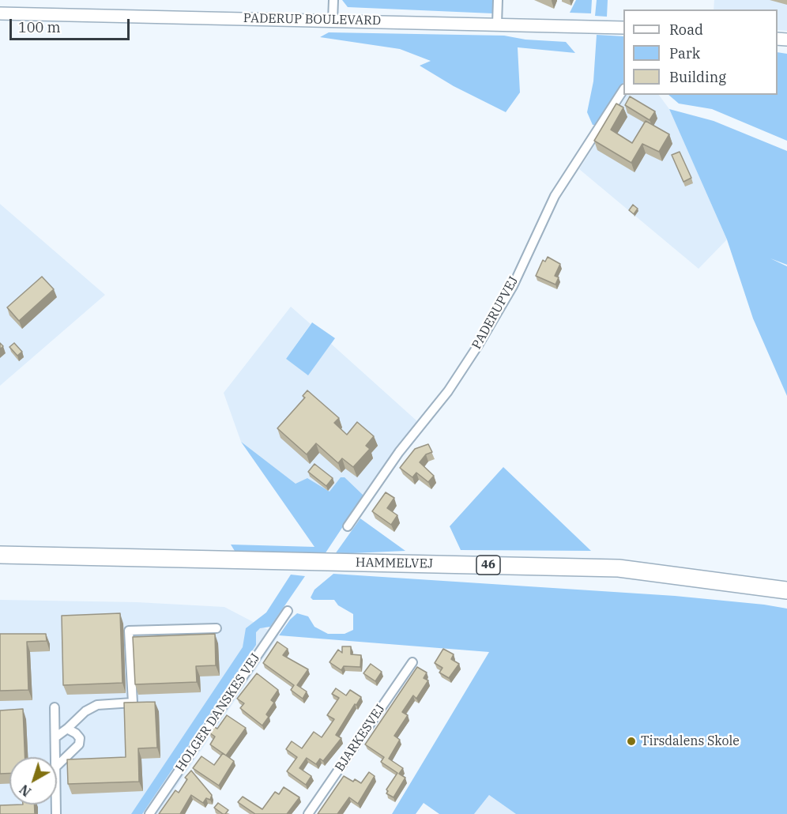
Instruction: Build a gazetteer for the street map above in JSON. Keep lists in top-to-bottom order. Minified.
{"streets":{"highway":["HAMMELVEJ","46"],"street":["PADERUP BOULEVARD","PADERUPVEJ","HOLGER DANSKES VEJ","BJARKESVEJ"]},"places":["Tirsdalens Skole"],"legend":["Road","Park","Building"],"scale_bar":"100 m","north":"bottom left"}
